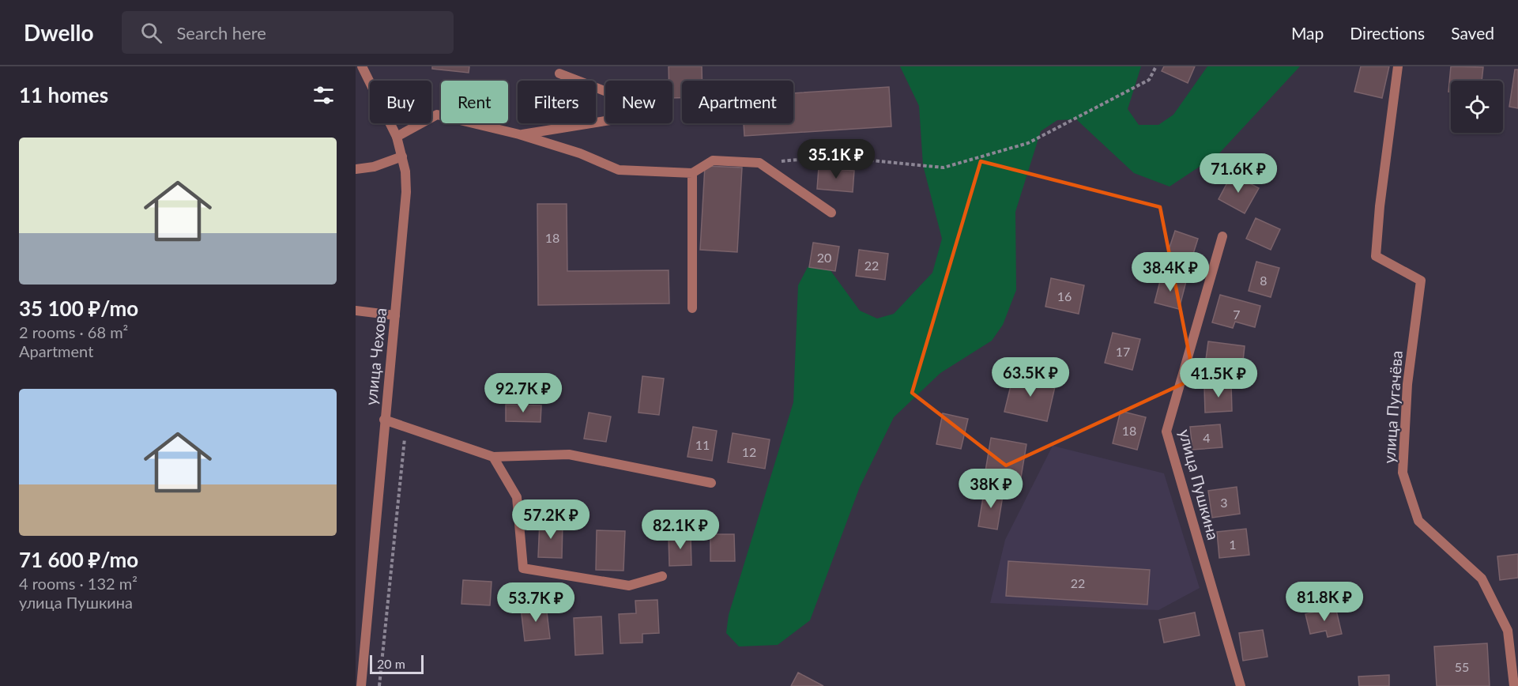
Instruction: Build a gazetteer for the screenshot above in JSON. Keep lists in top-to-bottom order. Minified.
{"streets":{"street":["улица Чехова","улица Пугачёва","улица Пушкина"]},"house_numbers":["18","20","22","8","16","7","17","18","4","11","12","3","1","22","55"],"scale_bar":"20 m","page":{"header":"Dwello","search":"Search here","nav":["Map","Directions","Saved"],"heading":"11 homes","chip":["Buy","Rent","Filters","New","Apartment"],"list":[{"name":"35 100 ₽/mo","note":"2 rooms · 68 m² · Apartment"},{"name":"71 600 ₽/mo","note":"4 rooms · 132 m² · улица Пушкина"}],"price":["35.1K ₽","71.6K ₽","38.4K ₽","63.5K ₽","41.5K ₽","92.7K ₽","38K ₽","57.2K ₽","82.1K ₽","81.8K ₽","53.7K ₽"],"scale":"20 m"}}
